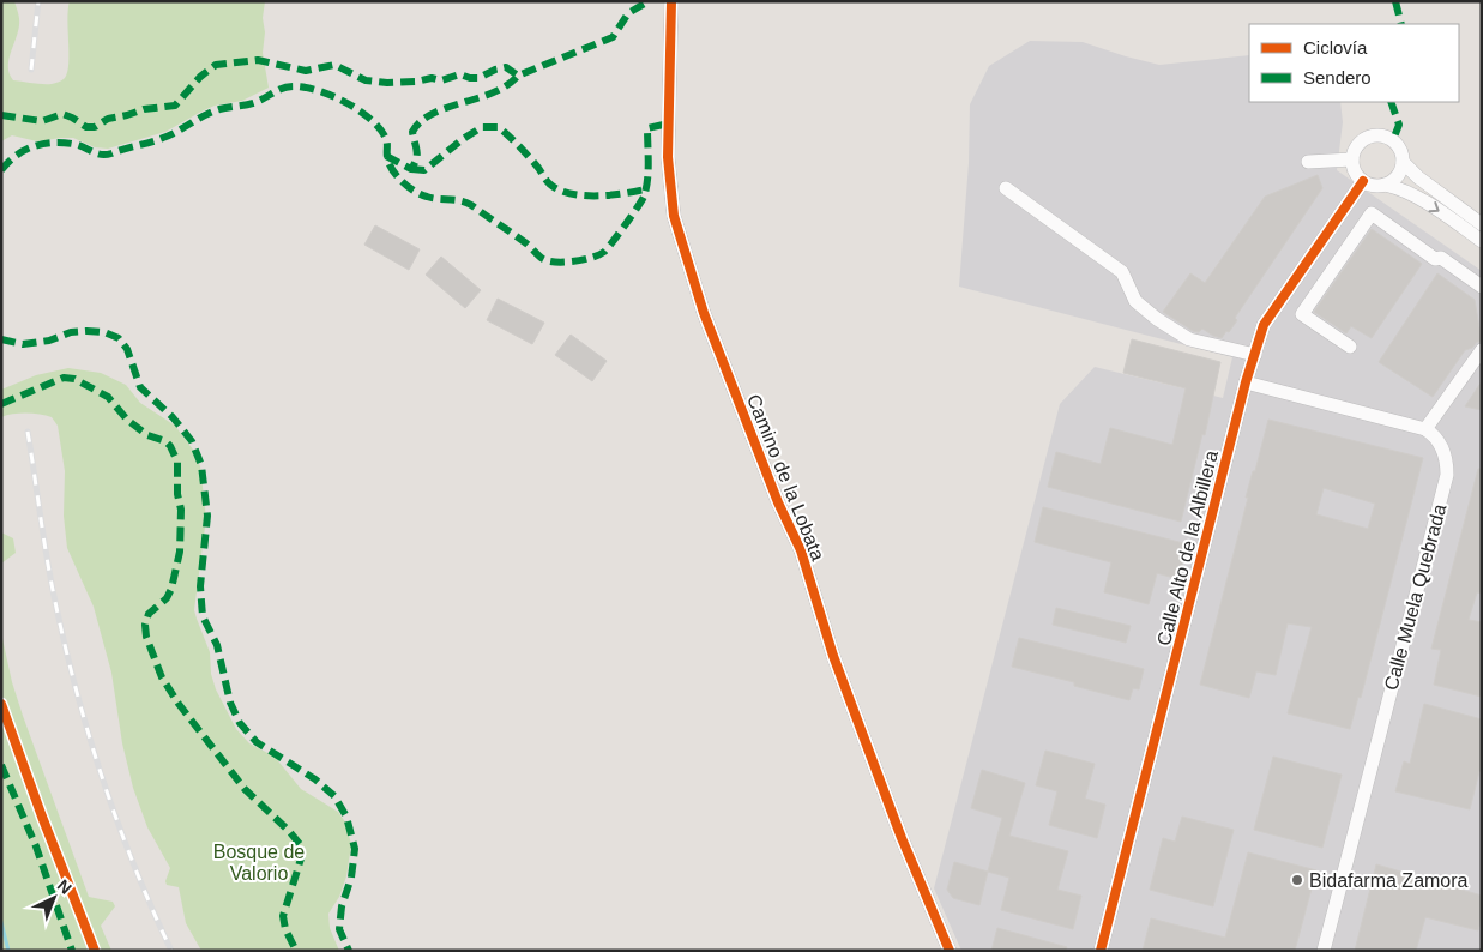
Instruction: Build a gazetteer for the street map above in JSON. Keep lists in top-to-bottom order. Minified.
{"streets":{"street":["Camino de la Lobata","Calle Alto de la Albillera","Calle Muela Quebrada"]},"parks":["Bosque de Valorio"],"places":["Bidafarma Zamora"],"legend":["Ciclovía","Sendero"],"north":"top right"}
